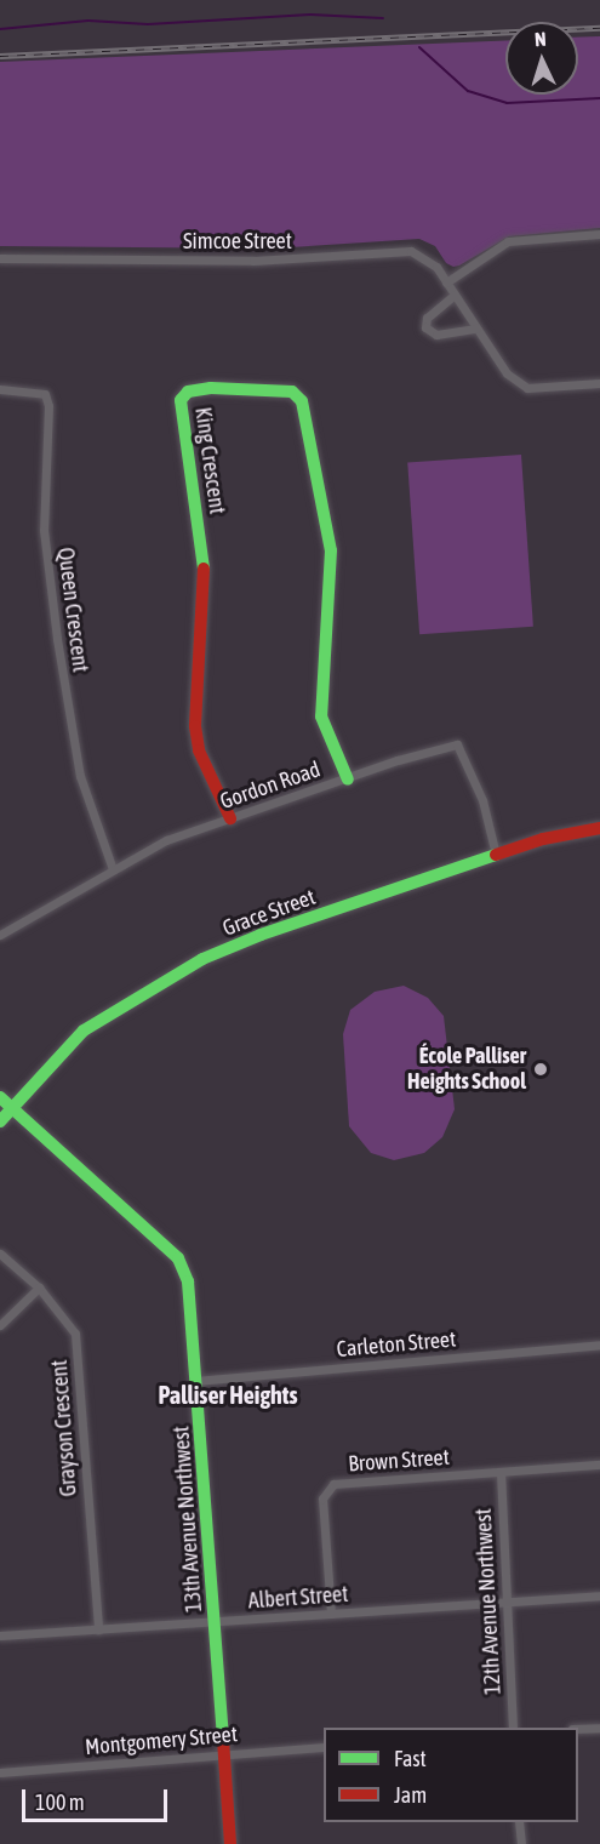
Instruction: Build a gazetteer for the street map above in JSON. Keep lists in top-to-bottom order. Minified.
{"streets":{"street":["Simcoe Street","King Crescent","Queen Crescent","Gordon Road","Grace Street","Carleton Street","Grayson Crescent","Brown Street","13th Avenue Northwest","Albert Street","12th Avenue Northwest","Montgomery Street"]},"crossings":[["King Crescent","Gordon Road"],["Queen Crescent","Gordon Road"],["Gordon Road","Grace Street"],["Grace Street","13th Avenue Northwest"],["Carleton Street","13th Avenue Northwest"],["Grayson Crescent","Albert Street"],["Brown Street","Albert Street"],["Brown Street","12th Avenue Northwest"],["13th Avenue Northwest","Albert Street"],["13th Avenue Northwest","Montgomery Street"],["Albert Street","12th Avenue Northwest"]],"districts":["Palliser Heights"],"places":["École Palliser Heights School"],"legend":["Fast","Jam"],"scale_bar":"100 m","north":"top"}
